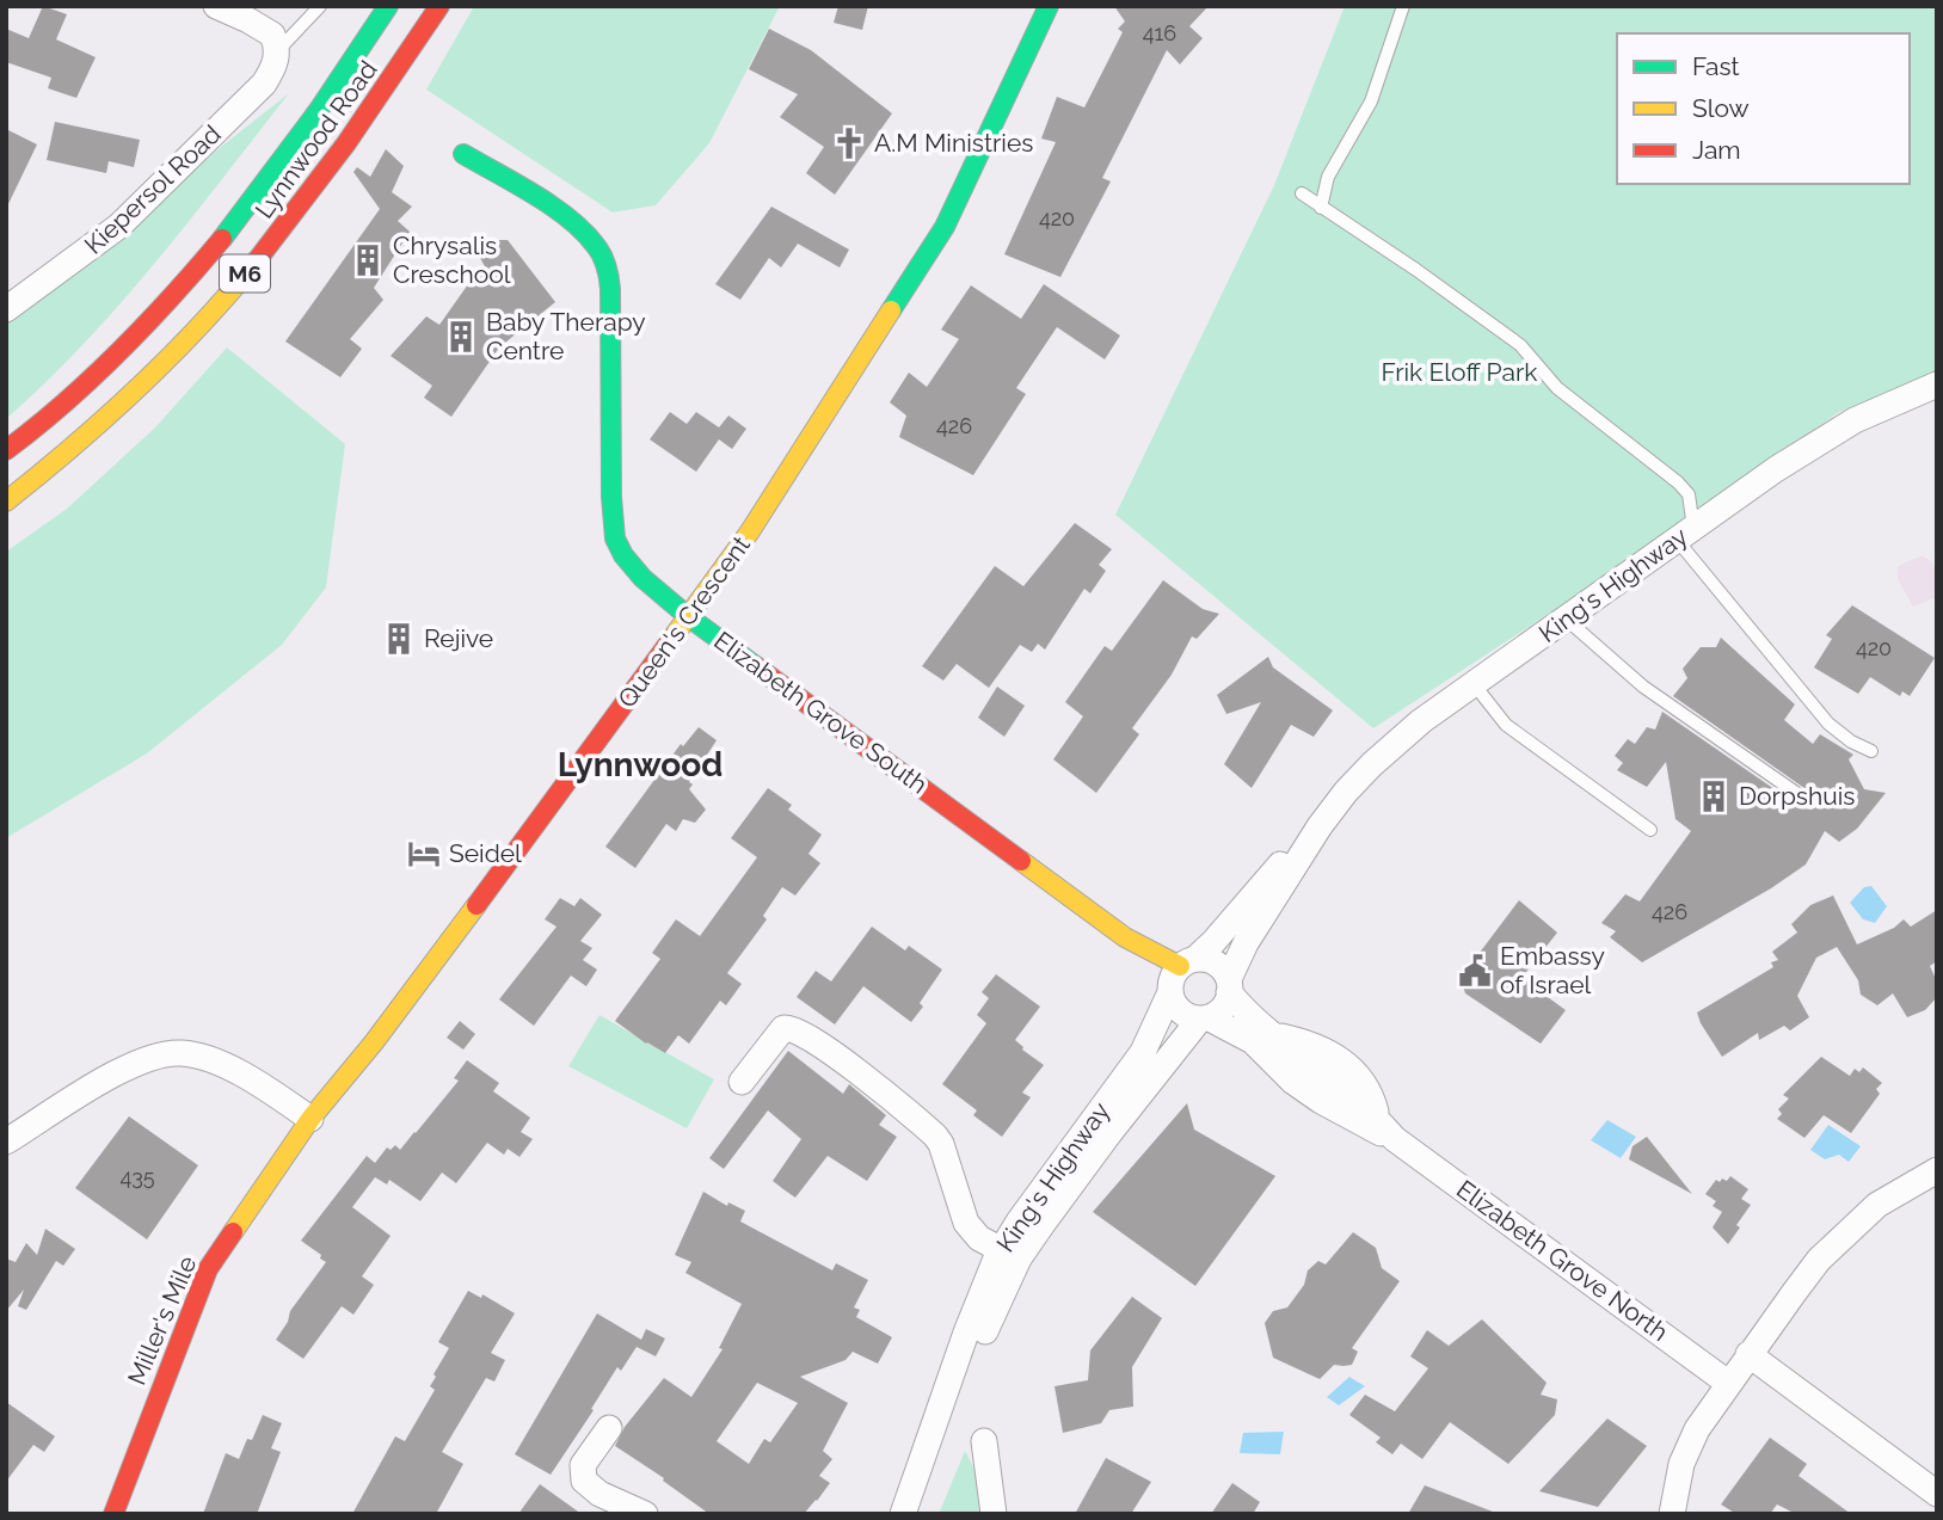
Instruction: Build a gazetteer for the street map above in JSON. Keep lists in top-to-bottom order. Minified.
{"streets":{"street":["Lynnwood Road","Kiepersol Road","M6","King's Highway","Queen's Crescent","Elizabeth Grove South","Elizabeth Grove North","Miller's Mile"]},"crossings":[["King's Highway","Elizabeth Grove South"],["King's Highway","Elizabeth Grove North"],["Queen's Crescent","Elizabeth Grove South"],["Queen's Crescent","Miller's Mile"],["Elizabeth Grove South","Elizabeth Grove North"]],"districts":["Lynnwood"],"parks":["Frik Eloff Park"],"places":{"church":["A.M Ministries"],"building":["Chrysalis Creschool","Baby Therapy Centre","Rejive","Dorpshuis"],"hotel":["Seidel"],"public building":["Embassy of Israel"]},"house_numbers":["416","420","426","420","426","435"],"legend":["Fast","Slow","Jam"]}
